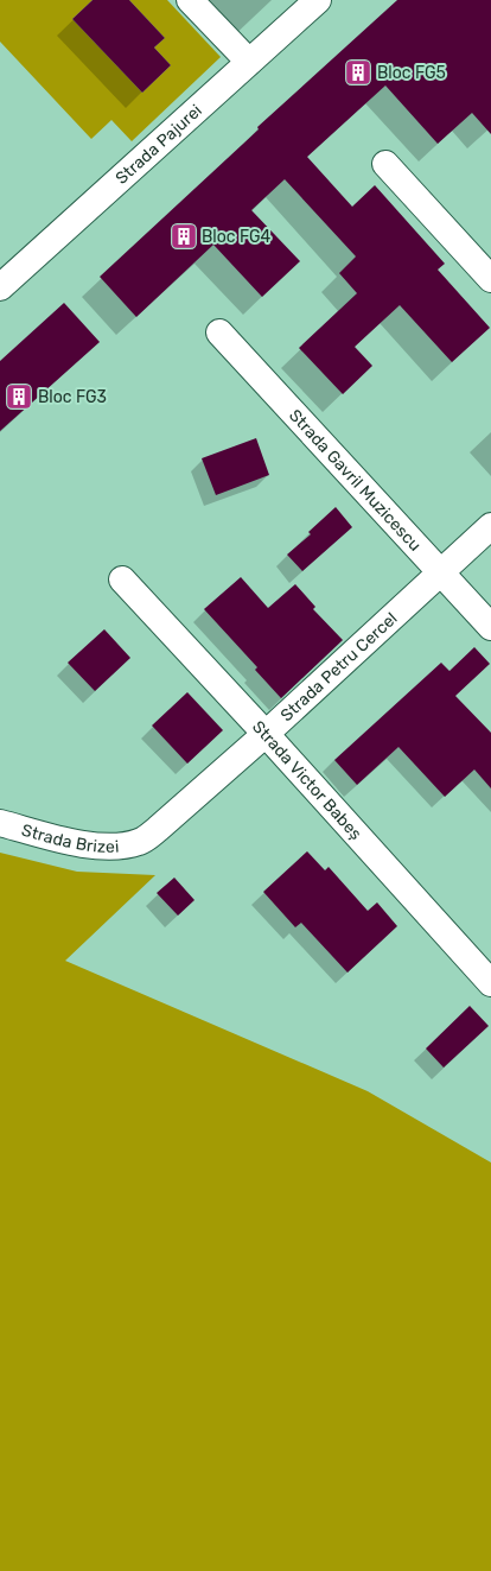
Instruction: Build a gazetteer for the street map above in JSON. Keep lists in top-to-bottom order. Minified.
{"streets":{"street":["Strada Pajurei","Strada Gavril Muzicescu","Strada Petru Cercel","Strada Victor Babeș","Strada Brizei"]},"crossings":[["Strada Gavril Muzicescu","Strada Petru Cercel"],["Strada Petru Cercel","Strada Victor Babeș"],["Strada Petru Cercel","Strada Brizei"]],"places":{"building":["Bloc FG5","Bloc FG4","Bloc FG3"]}}
